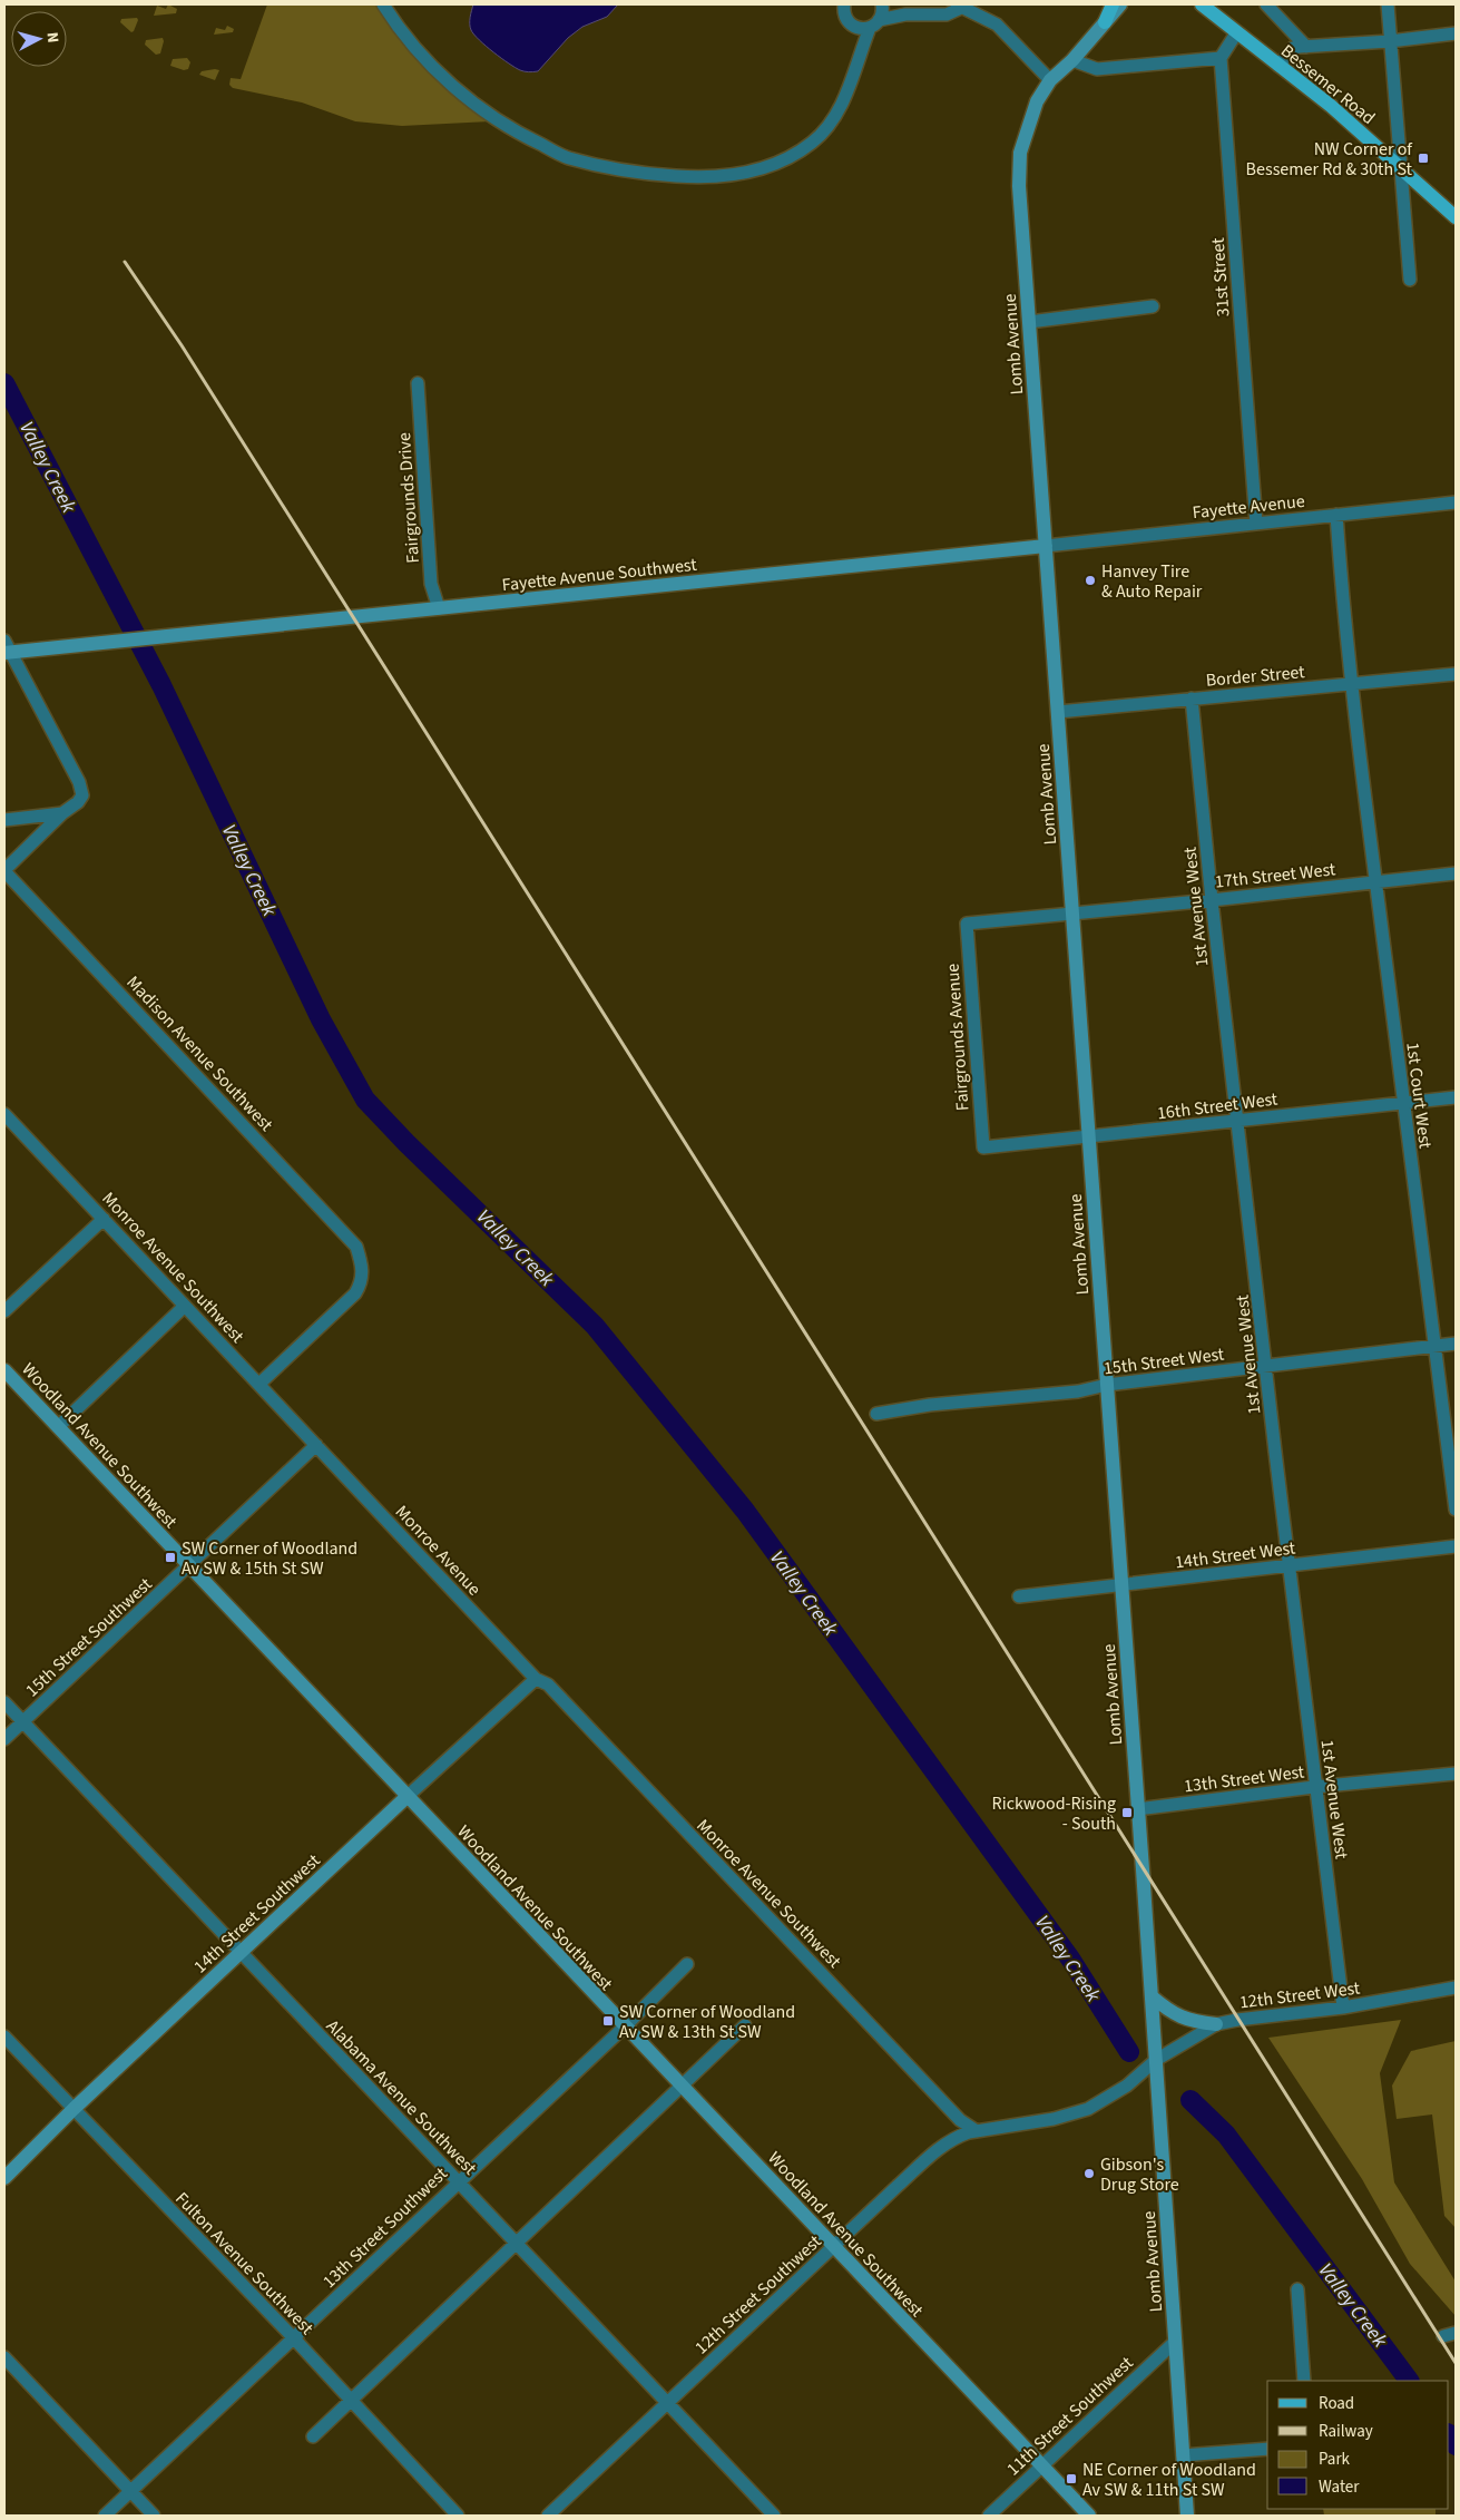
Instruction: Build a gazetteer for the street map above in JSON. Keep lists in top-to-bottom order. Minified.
{"streets":{"main road":["Bessemer Road"],"street":["31st Street","Lomb Avenue","Fairgrounds Drive","Fayette Avenue","Fayette Avenue Southwest","Border Street","17th Street West","1st Avenue West","Fairgrounds Avenue","Madison Avenue Southwest","1st Court West","16th Street West","Monroe Avenue Southwest","15th Street West","Woodland Avenue Southwest","Monroe Avenue","14th Street West","15th Street Southwest","13th Street West","14th Street Southwest","12th Street West","Alabama Avenue Southwest","13th Street Southwest","Fulton Avenue Southwest","12th Street Southwest","11th Street Southwest"]},"crossings":[["31st Street","Fayette Avenue"],["Lomb Avenue","Fayette Avenue"],["Lomb Avenue","Fayette Avenue Southwest"],["Lomb Avenue","Border Street"],["Lomb Avenue","17th Street West"],["Lomb Avenue","16th Street West"],["Lomb Avenue","15th Street West"],["Lomb Avenue","14th Street West"],["Lomb Avenue","13th Street West"],["Lomb Avenue","12th Street West"],["Lomb Avenue","12th Street Southwest"],["Lomb Avenue","11th Street Southwest"],["Fairgrounds Drive","Fayette Avenue Southwest"],["Fayette Avenue","Fayette Avenue Southwest"],["Border Street","1st Avenue West"],["Border Street","1st Court West"],["17th Street West","1st Avenue West"],["17th Street West","Fairgrounds Avenue"],["17th Street West","1st Court West"],["1st Avenue West","16th Street West"],["1st Avenue West","15th Street West"],["1st Avenue West","14th Street West"],["1st Avenue West","13th Street West"],["1st Avenue West","12th Street West"],["Fairgrounds Avenue","16th Street West"],["Madison Avenue Southwest","Monroe Avenue Southwest"],["1st Court West","16th Street West"],["1st Court West","15th Street West"],["Monroe Avenue Southwest","Monroe Avenue"],["Monroe Avenue Southwest","15th Street Southwest"],["Monroe Avenue Southwest","14th Street Southwest"],["Monroe Avenue Southwest","12th Street Southwest"],["Woodland Avenue Southwest","15th Street Southwest"],["Woodland Avenue Southwest","14th Street Southwest"],["Woodland Avenue Southwest","13th Street Southwest"],["Woodland Avenue Southwest","12th Street Southwest"],["Woodland Avenue Southwest","11th Street Southwest"],["Monroe Avenue","15th Street Southwest"],["Monroe Avenue","14th Street Southwest"],["15th Street Southwest","Alabama Avenue Southwest"],["14th Street Southwest","Alabama Avenue Southwest"],["14th Street Southwest","Fulton Avenue Southwest"],["12th Street West","12th Street Southwest"],["Alabama Avenue Southwest","13th Street Southwest"],["Alabama Avenue Southwest","12th Street Southwest"],["13th Street Southwest","Fulton Avenue Southwest"]],"water":["Valley Creek"],"places":{"transit":["NW Corner of Bessemer Rd & 30th St","SW Corner of Woodland Av SW & 15th St SW","Rickwood-Rising - South","SW Corner of Woodland Av SW & 13th St SW","NE Corner of Woodland Av SW & 11th St SW"],"other":["Hanvey Tire & Auto Repair","Gibson's Drug Store"]},"legend":["Road","Railway","Park","Water"],"north":"right"}
